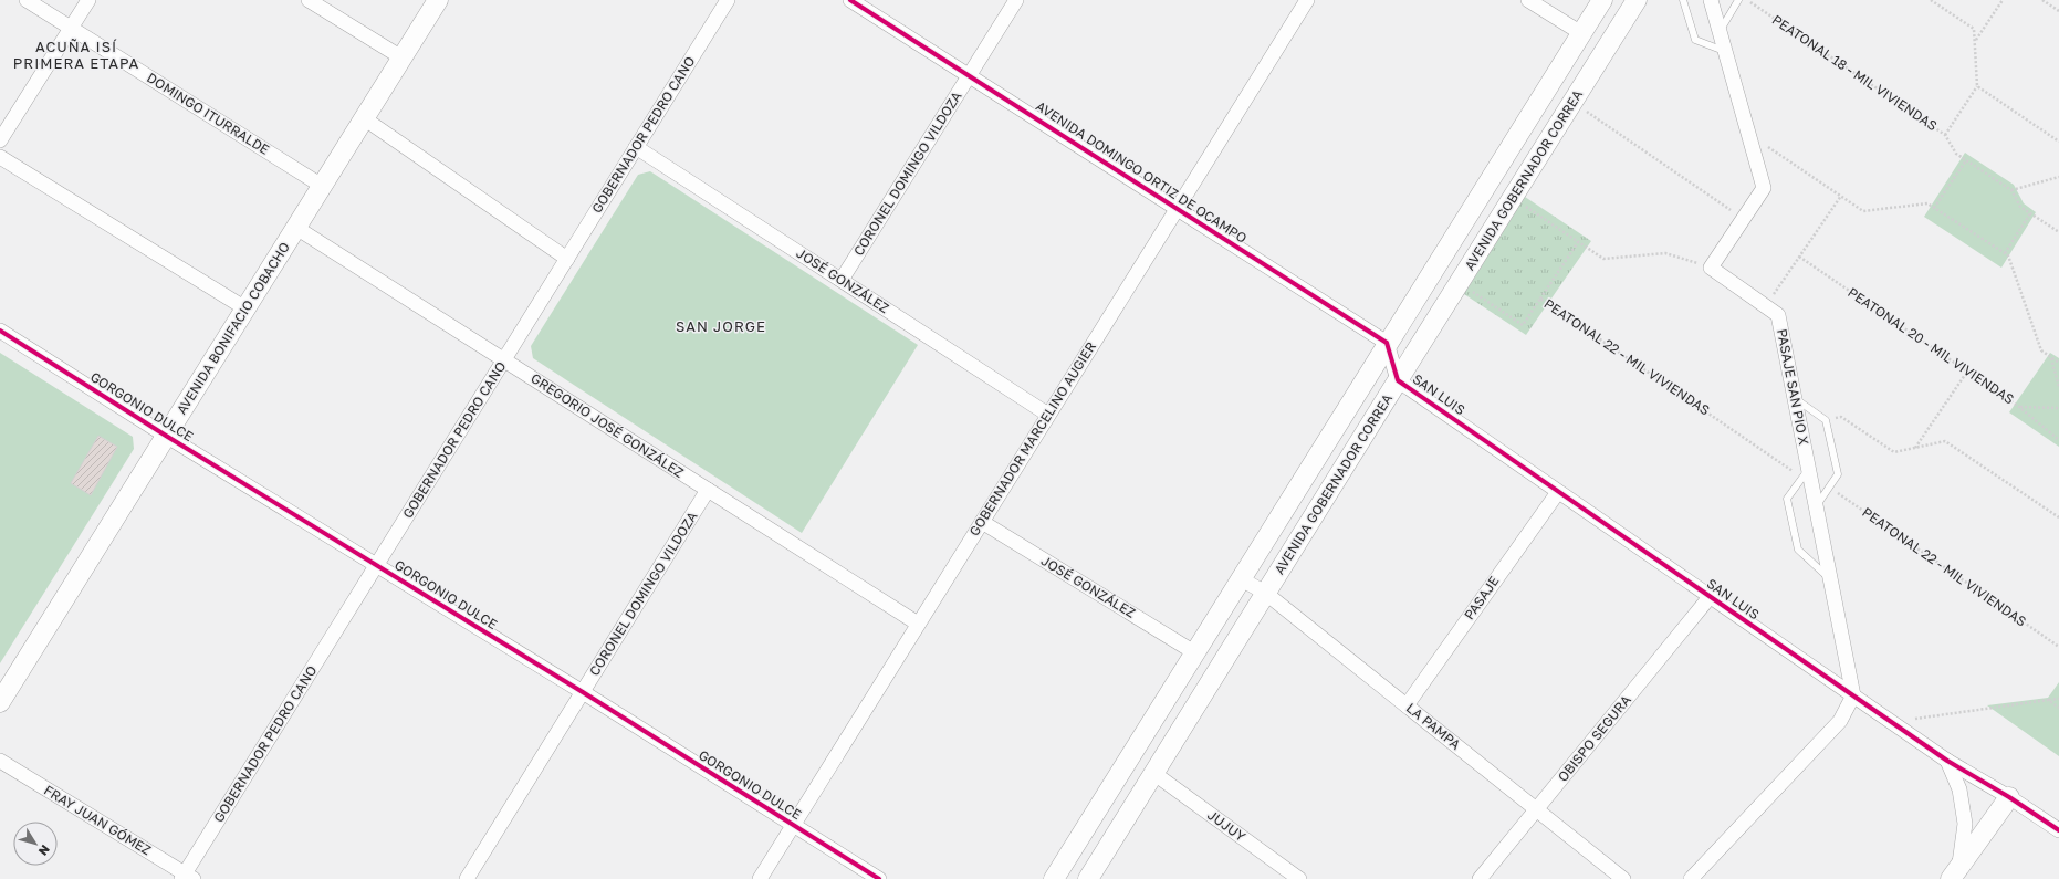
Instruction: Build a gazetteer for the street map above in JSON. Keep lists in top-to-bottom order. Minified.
{"streets":{"main road":["AVENIDA GOBERNADOR CORREA","AVENIDA BONIFACIO COBACHO"],"street":["DOMINGO ITURRALDE","GOBERNADOR PEDRO CANO","AVENIDA DOMINGO ORTIZ DE OCAMPO","CORONEL DOMINGO VILDOZA","JOSÉ GONZÁLEZ","PASAJE SAN PIO X","SAN LUIS","GORGONIO DULCE","GREGORIO JOSÉ GONZÁLEZ","GOBERNADOR MARCELINO AUGIER","PASAJE","LA PAMPA","OBISPO SEGURA","FRAY JUAN GÓMEZ","JUJUY"],"path":["PEATONAL 18 - MIL VIVIENDAS","PEATONAL 20 - MIL VIVIENDAS","PEATONAL 22 - MIL VIVIENDAS"]},"crossings":[["DOMINGO ITURRALDE","AVENIDA BONIFACIO COBACHO"],["GOBERNADOR PEDRO CANO","JOSÉ GONZÁLEZ"],["GOBERNADOR PEDRO CANO","GORGONIO DULCE"],["GOBERNADOR PEDRO CANO","GREGORIO JOSÉ GONZÁLEZ"],["GOBERNADOR PEDRO CANO","FRAY JUAN GÓMEZ"],["AVENIDA DOMINGO ORTIZ DE OCAMPO","CORONEL DOMINGO VILDOZA"],["AVENIDA DOMINGO ORTIZ DE OCAMPO","GOBERNADOR MARCELINO AUGIER"],["CORONEL DOMINGO VILDOZA","JOSÉ GONZÁLEZ"],["CORONEL DOMINGO VILDOZA","GORGONIO DULCE"],["CORONEL DOMINGO VILDOZA","GREGORIO JOSÉ GONZÁLEZ"],["AVENIDA GOBERNADOR CORREA","PEATONAL 22 - MIL VIVIENDAS"],["AVENIDA GOBERNADOR CORREA","SAN LUIS"],["AVENIDA GOBERNADOR CORREA","LA PAMPA"],["AVENIDA GOBERNADOR CORREA","JUJUY"],["JOSÉ GONZÁLEZ","GOBERNADOR MARCELINO AUGIER"],["AVENIDA BONIFACIO COBACHO","GORGONIO DULCE"],["AVENIDA BONIFACIO COBACHO","GREGORIO JOSÉ GONZÁLEZ"],["PEATONAL 22 - MIL VIVIENDAS","PASAJE SAN PIO X"],["PASAJE SAN PIO X","SAN LUIS"],["SAN LUIS","PASAJE"],["SAN LUIS","OBISPO SEGURA"],["GORGONIO DULCE","GOBERNADOR MARCELINO AUGIER"],["GREGORIO JOSÉ GONZÁLEZ","GOBERNADOR MARCELINO AUGIER"],["PASAJE","LA PAMPA"],["LA PAMPA","OBISPO SEGURA"]],"districts":["ACUÑA ISÍ PRIMERA ETAPA","SAN JORGE"],"north":"bottom right"}
